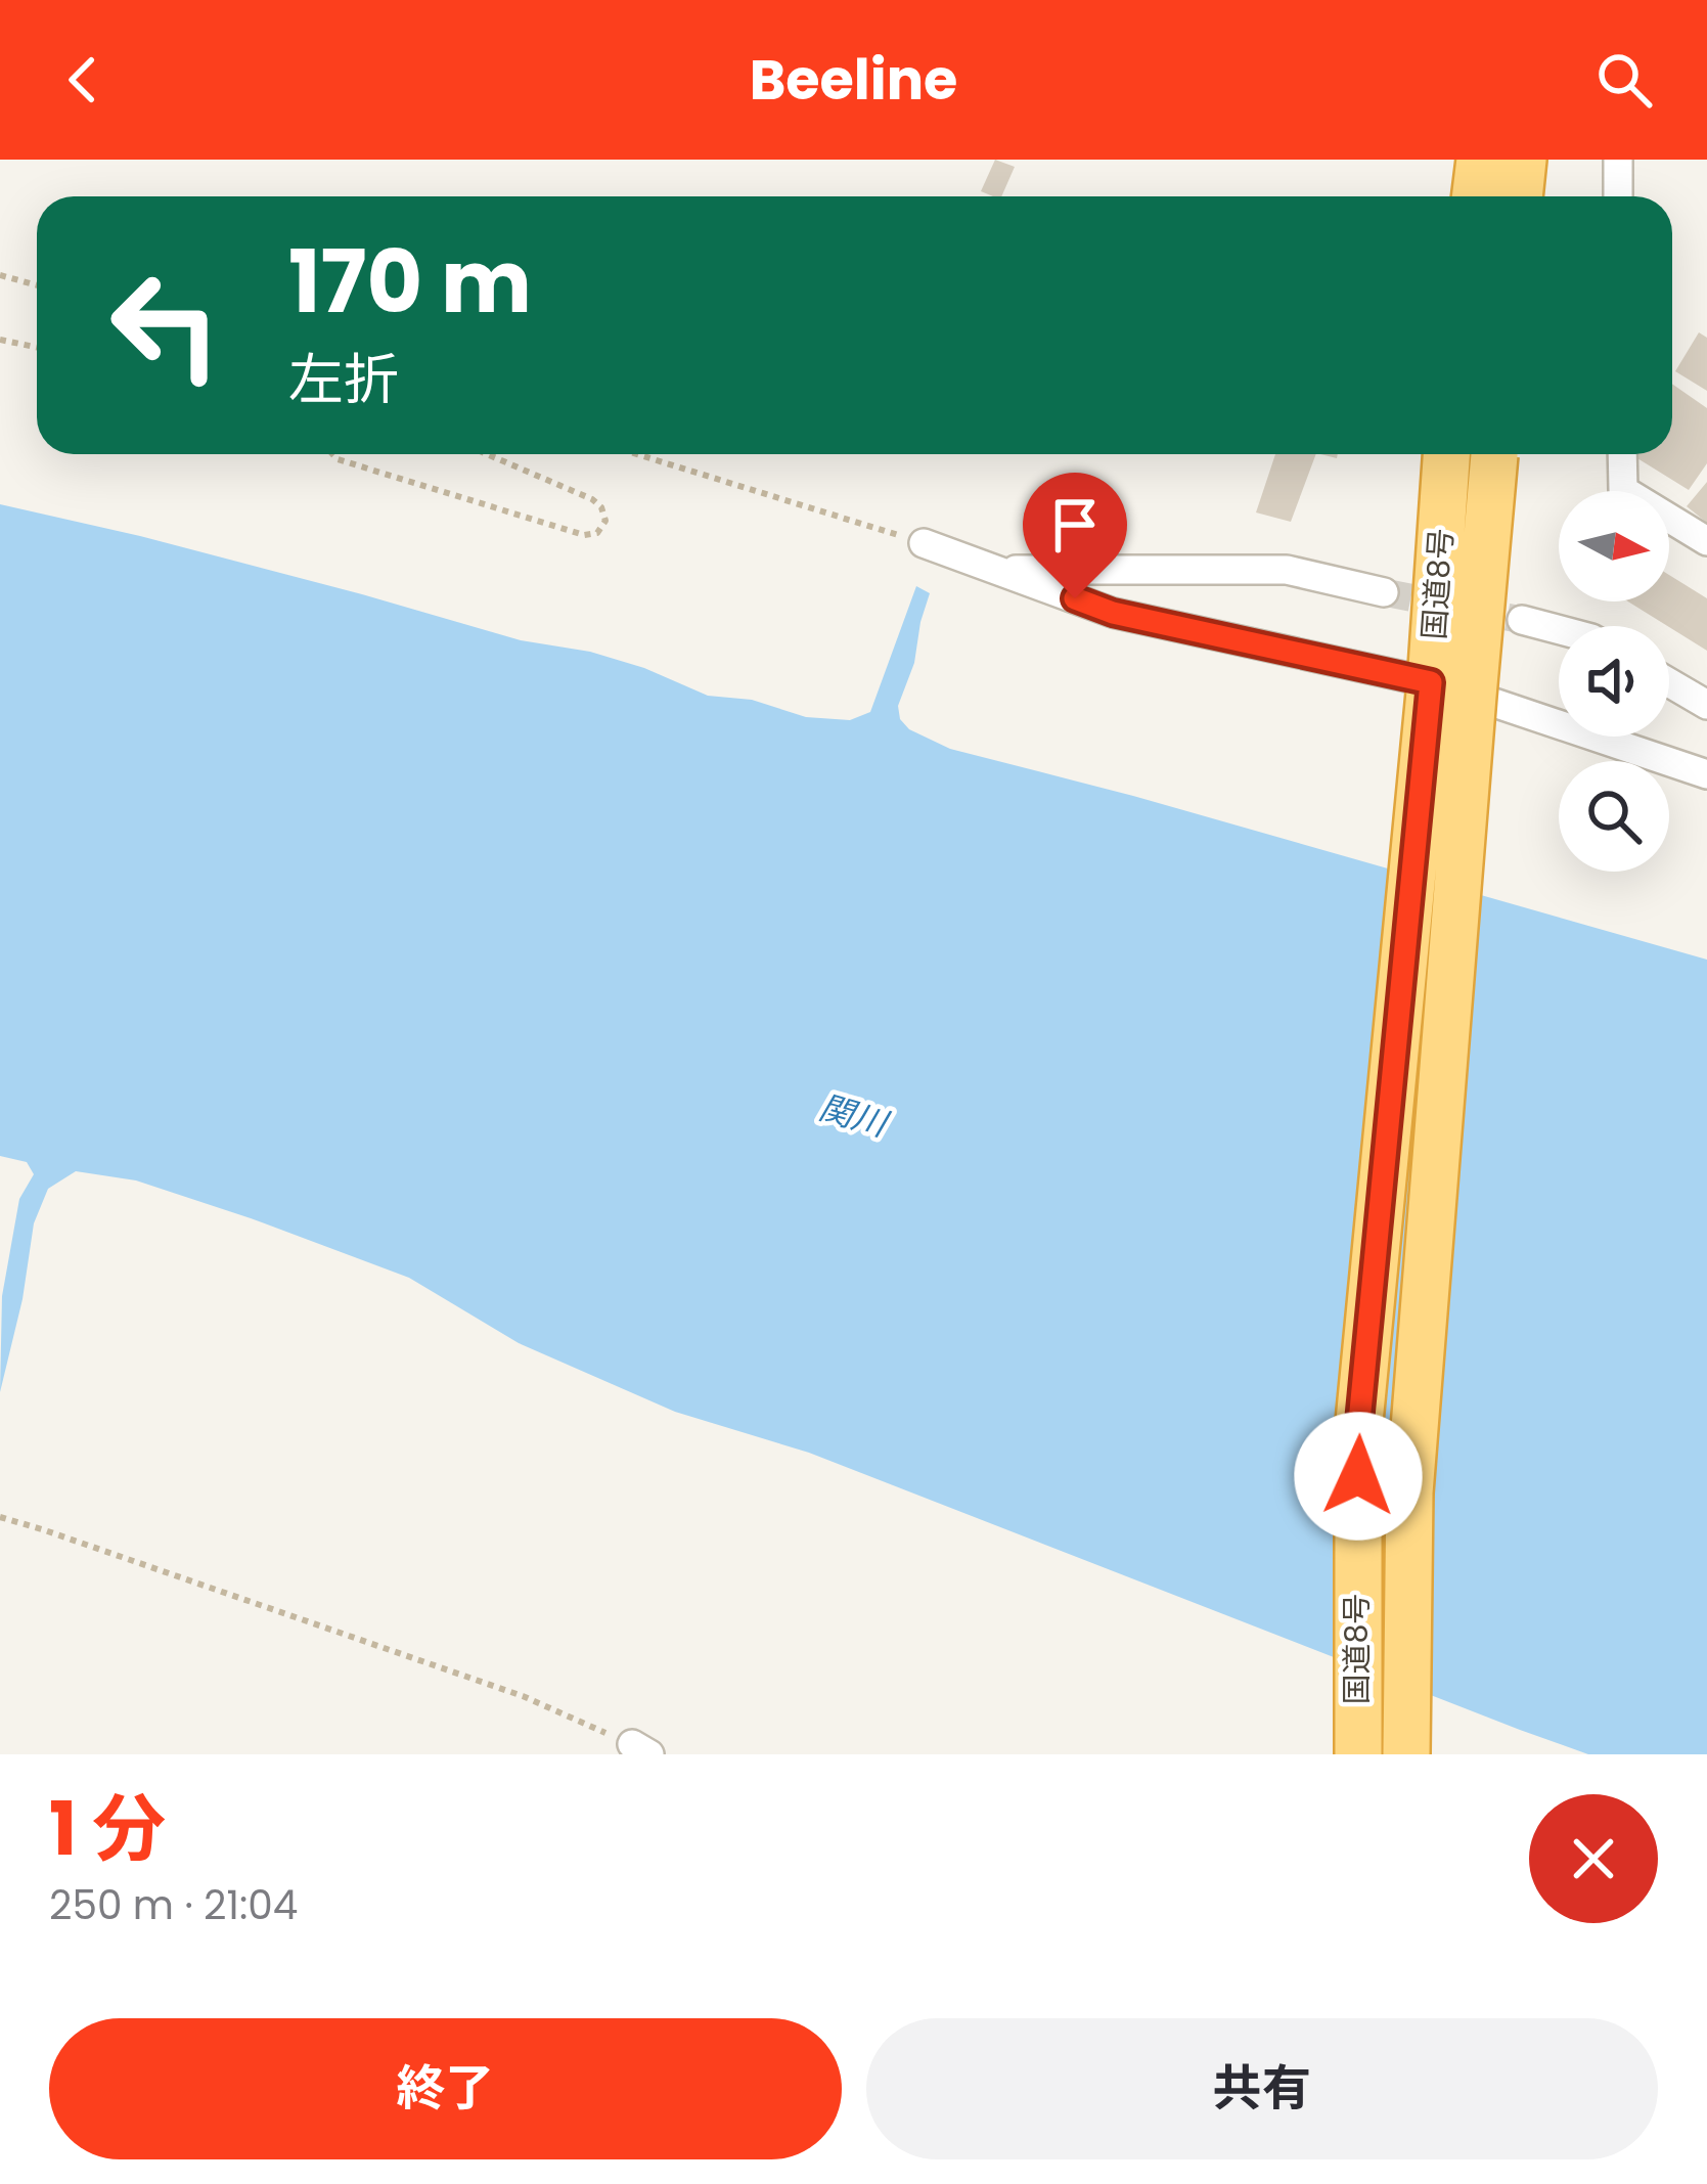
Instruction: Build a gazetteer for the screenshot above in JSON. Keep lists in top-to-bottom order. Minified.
{"streets":{"highway":["国道8号"]},"water":["関川"],"north":"right","page":{"header":"Beeline","turn":["170 m","左折"],"heading":["1 分","250 m · 21:04"],"buttons":["終了","共有"]}}
